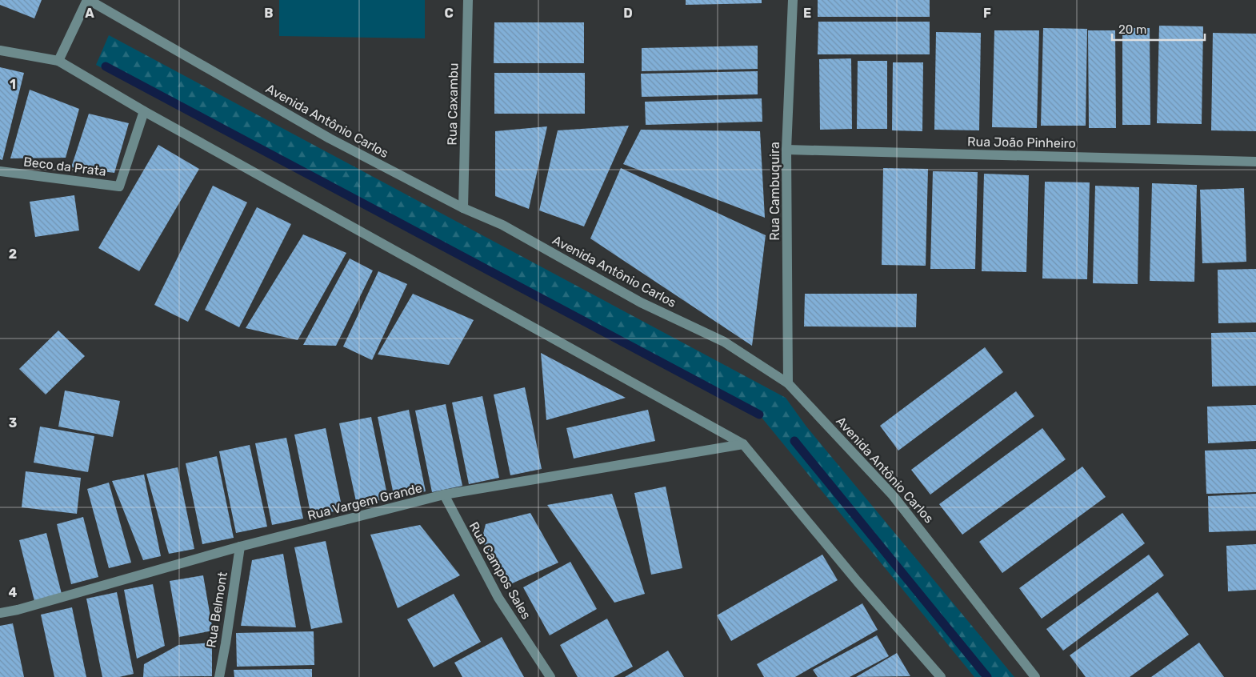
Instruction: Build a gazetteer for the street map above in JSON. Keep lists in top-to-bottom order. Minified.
{"streets":{"street":["Rua Caxambu","Avenida Antônio Carlos","Rua João Pinheiro","Beco da Prata","Rua Cambuquira","Rua Vargem Grande","Rua Campos Sales","Rua Belmont"]},"crossings":[["Rua Caxambu","Avenida Antônio Carlos"],["Avenida Antônio Carlos","Rua Cambuquira"],["Rua João Pinheiro","Rua Cambuquira"],["Rua Vargem Grande","Rua Campos Sales"],["Rua Vargem Grande","Rua Belmont"]],"scale_bar":"20 m","grid":{"columns":["A","B","C","D","E","F"],"rows":["1","2","3","4"]}}
